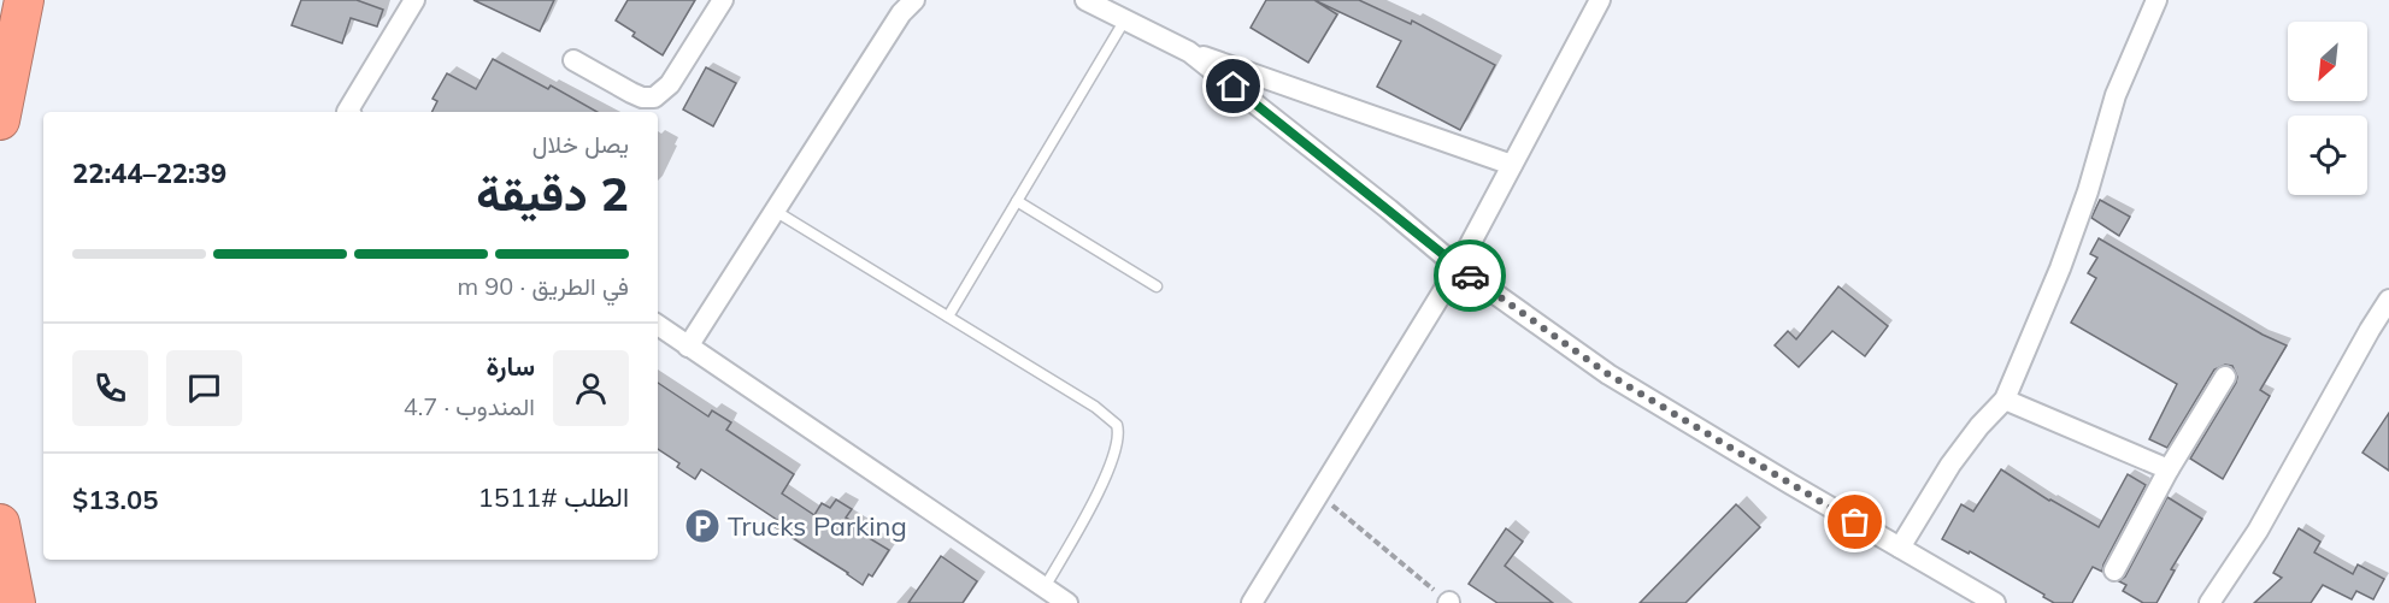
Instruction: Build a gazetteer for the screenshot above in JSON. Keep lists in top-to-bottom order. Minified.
{"places":{"parking":["Trucks Parking"]},"north":"bottom left","page":{"heading":["2 دقيقة","يصل خلال","22:39–22:44"],"panel":["سارة","المندوب · 4.7","الطلب #1511","$13.05"],"bar":"في الطريق · 90 m"}}
